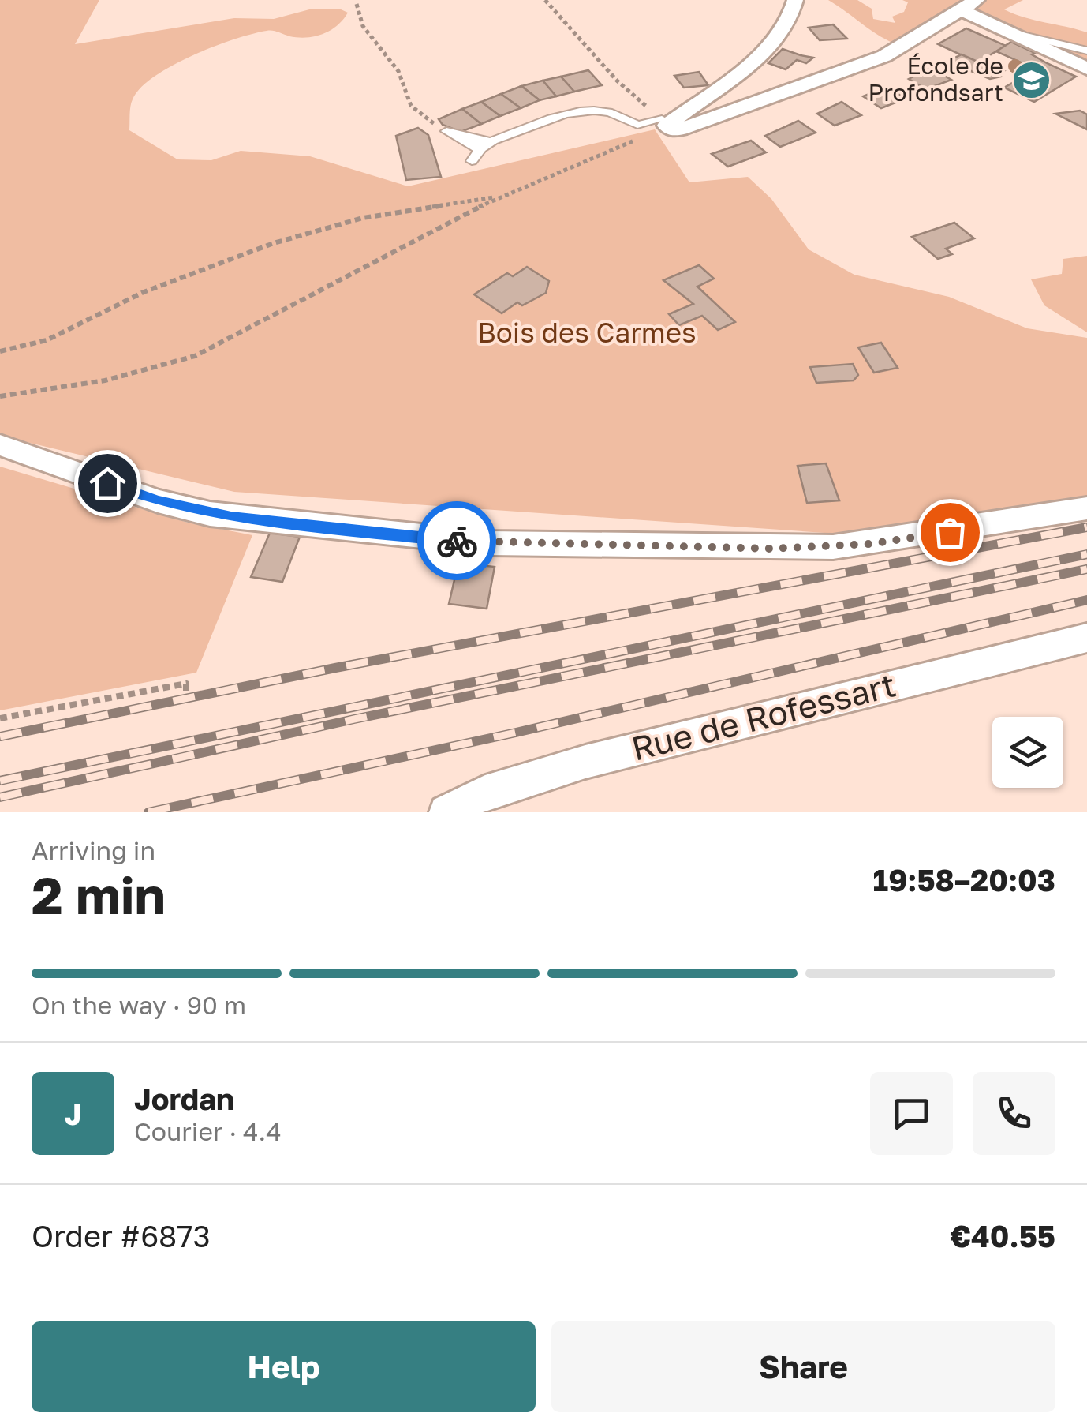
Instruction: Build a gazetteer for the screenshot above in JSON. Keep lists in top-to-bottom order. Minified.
{"streets":{"street":["Rue de Rofessart"]},"parks":["Bois des Carmes"],"places":{"school or university":["École de Profondsart"]},"page":{"heading":["2 min","Arriving in","19:58–20:03"],"panel":["Jordan","Courier · 4.4","Order #6873","€40.55"],"bar":"On the way · 90 m","round":"J","buttons":["Help","Share"]}}
